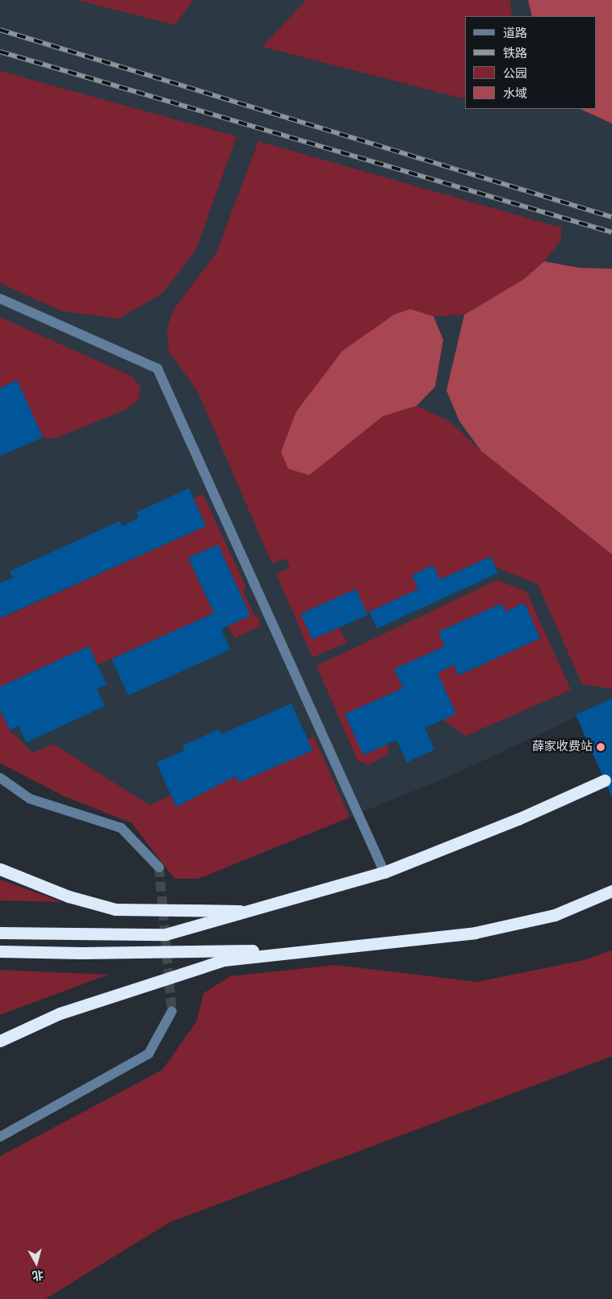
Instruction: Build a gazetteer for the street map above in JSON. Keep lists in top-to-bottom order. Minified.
{"places":["薛家收费站"],"legend":["道路","铁路","公园","水域"],"north":"bottom"}
